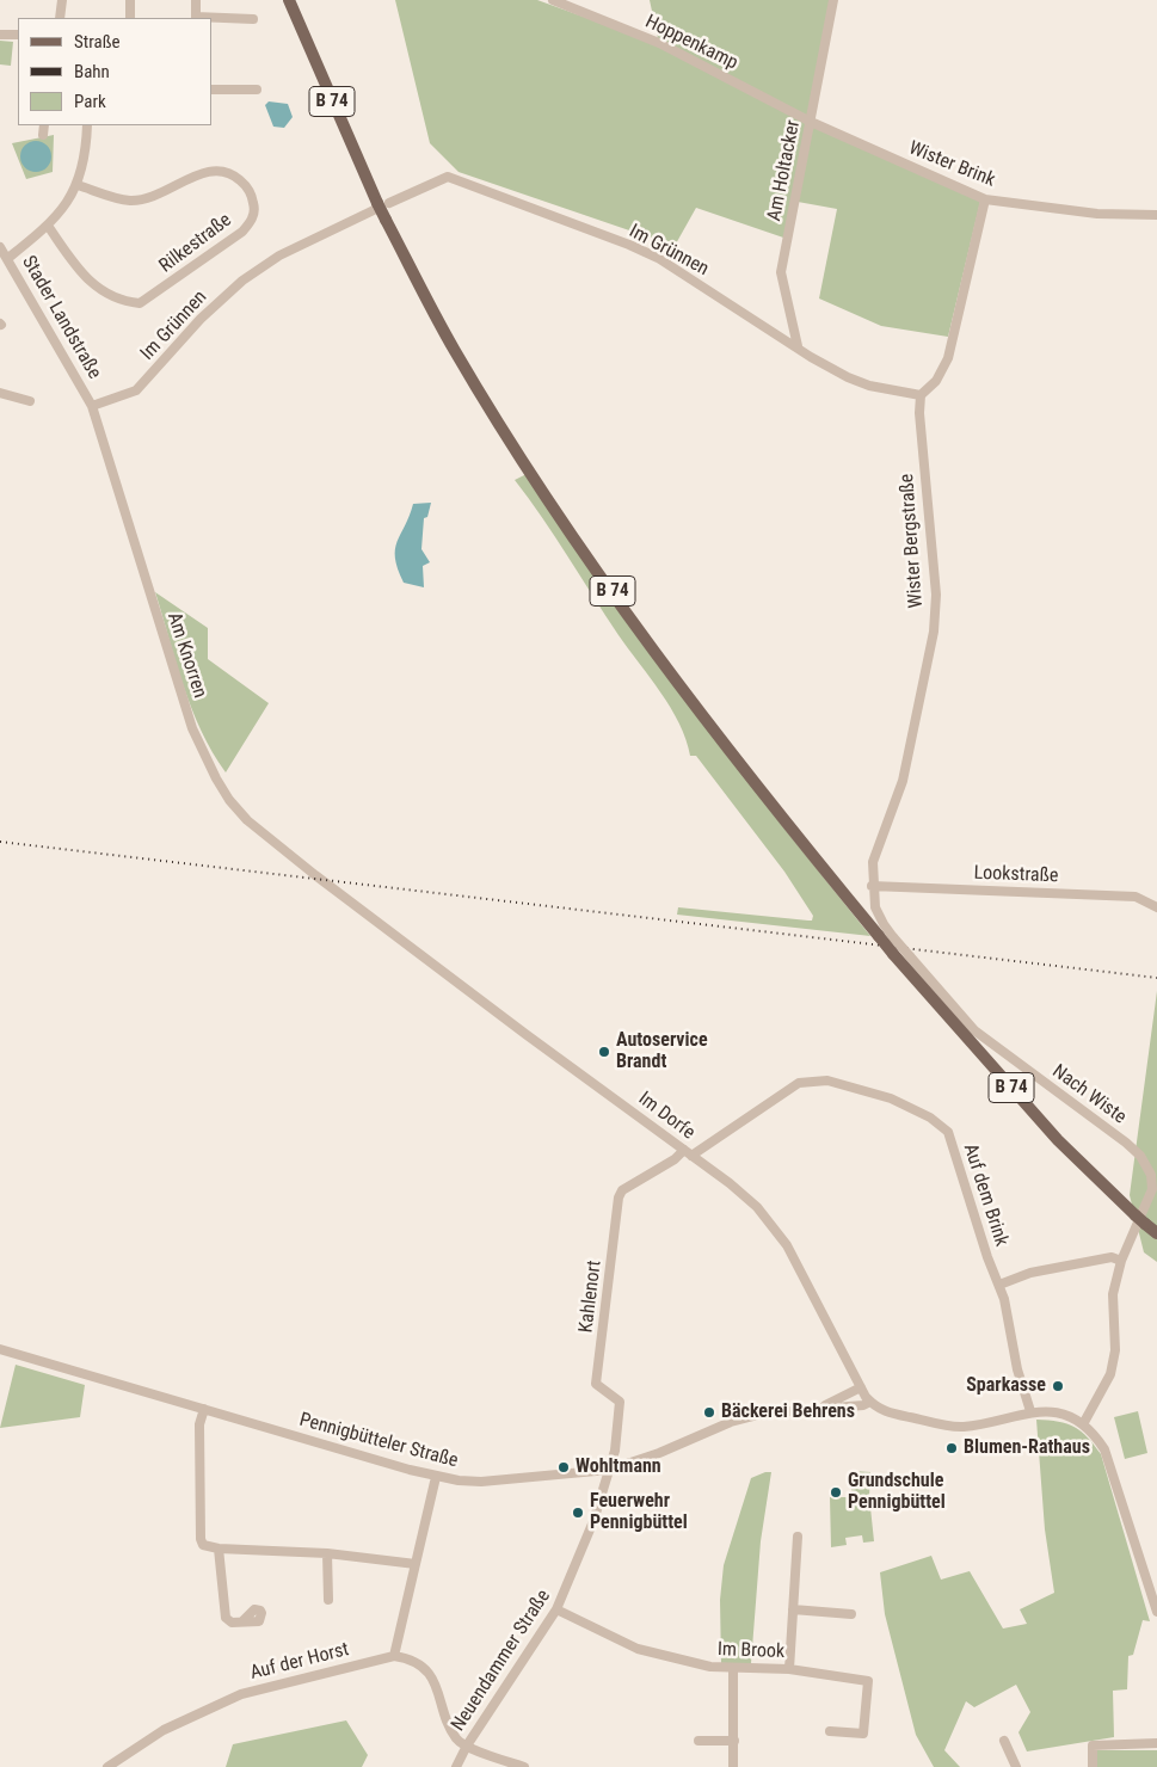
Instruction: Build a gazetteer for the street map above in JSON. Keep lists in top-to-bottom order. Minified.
{"streets":{"main road":["B 74"],"street":["Hoppenkamp","Wister Brink","Am Holtacker","Rilkestraße","Im Grünnen","Stader Landstraße","Wister Bergstraße","Am Knorren","Lookstraße","Nach Wiste","Im Dorfe","Auf dem Brink","Kahlenort","Pennigbütteler Straße","Im Brook","Neuendammer Straße","Auf der Horst"]},"crossings":[["Hoppenkamp","Wister Brink"],["Hoppenkamp","Am Holtacker"],["B 74","Im Grünnen"],["Wister Brink","Am Holtacker"],["Am Holtacker","Im Grünnen"],["Im Grünnen","Stader Landstraße"],["Im Grünnen","Wister Bergstraße"],["Im Grünnen","Am Knorren"],["Stader Landstraße","Am Knorren"],["Wister Bergstraße","Lookstraße"],["Wister Bergstraße","Nach Wiste"],["Am Knorren","Im Dorfe"],["Im Dorfe","Auf dem Brink"],["Im Dorfe","Kahlenort"],["Im Dorfe","Pennigbütteler Straße"],["Auf dem Brink","Kahlenort"],["Kahlenort","Pennigbütteler Straße"],["Kahlenort","Neuendammer Straße"],["Pennigbütteler Straße","Neuendammer Straße"],["Im Brook","Neuendammer Straße"]],"places":["Autoservice Brandt","Sparkasse","Bäckerei Behrens","Blumen-Rathaus","Wohltmann","Grundschule Pennigbüttel","Feuerwehr Pennigbüttel"],"legend":["Straße","Bahn","Park"]}
